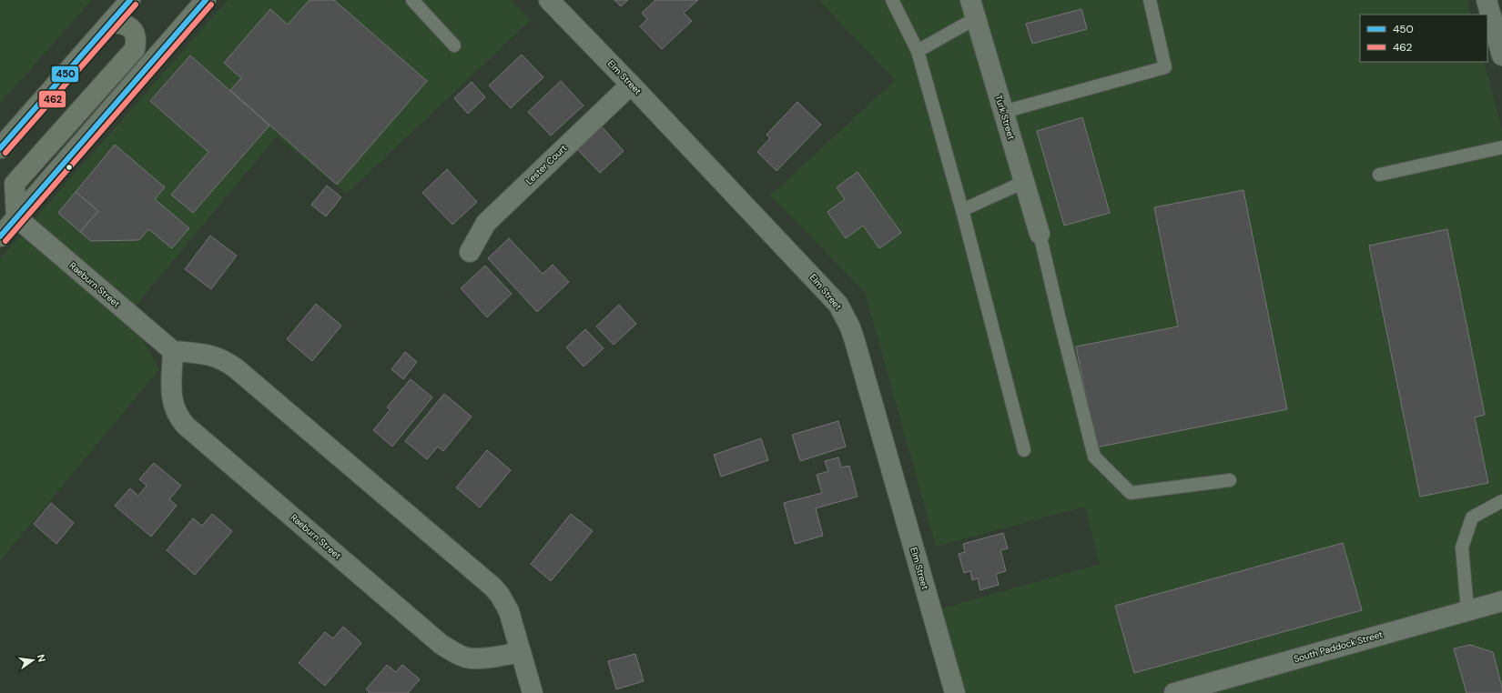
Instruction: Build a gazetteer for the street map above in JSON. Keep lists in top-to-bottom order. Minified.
{"streets":{"street":["Elm Street","Turk Street","Lester Court","Raeburn Street","South Paddock Street"]},"crossings":[["Elm Street","Lester Court"]],"lines":["transit line 450","transit line 462"],"legend":["450","462"],"north":"right"}
